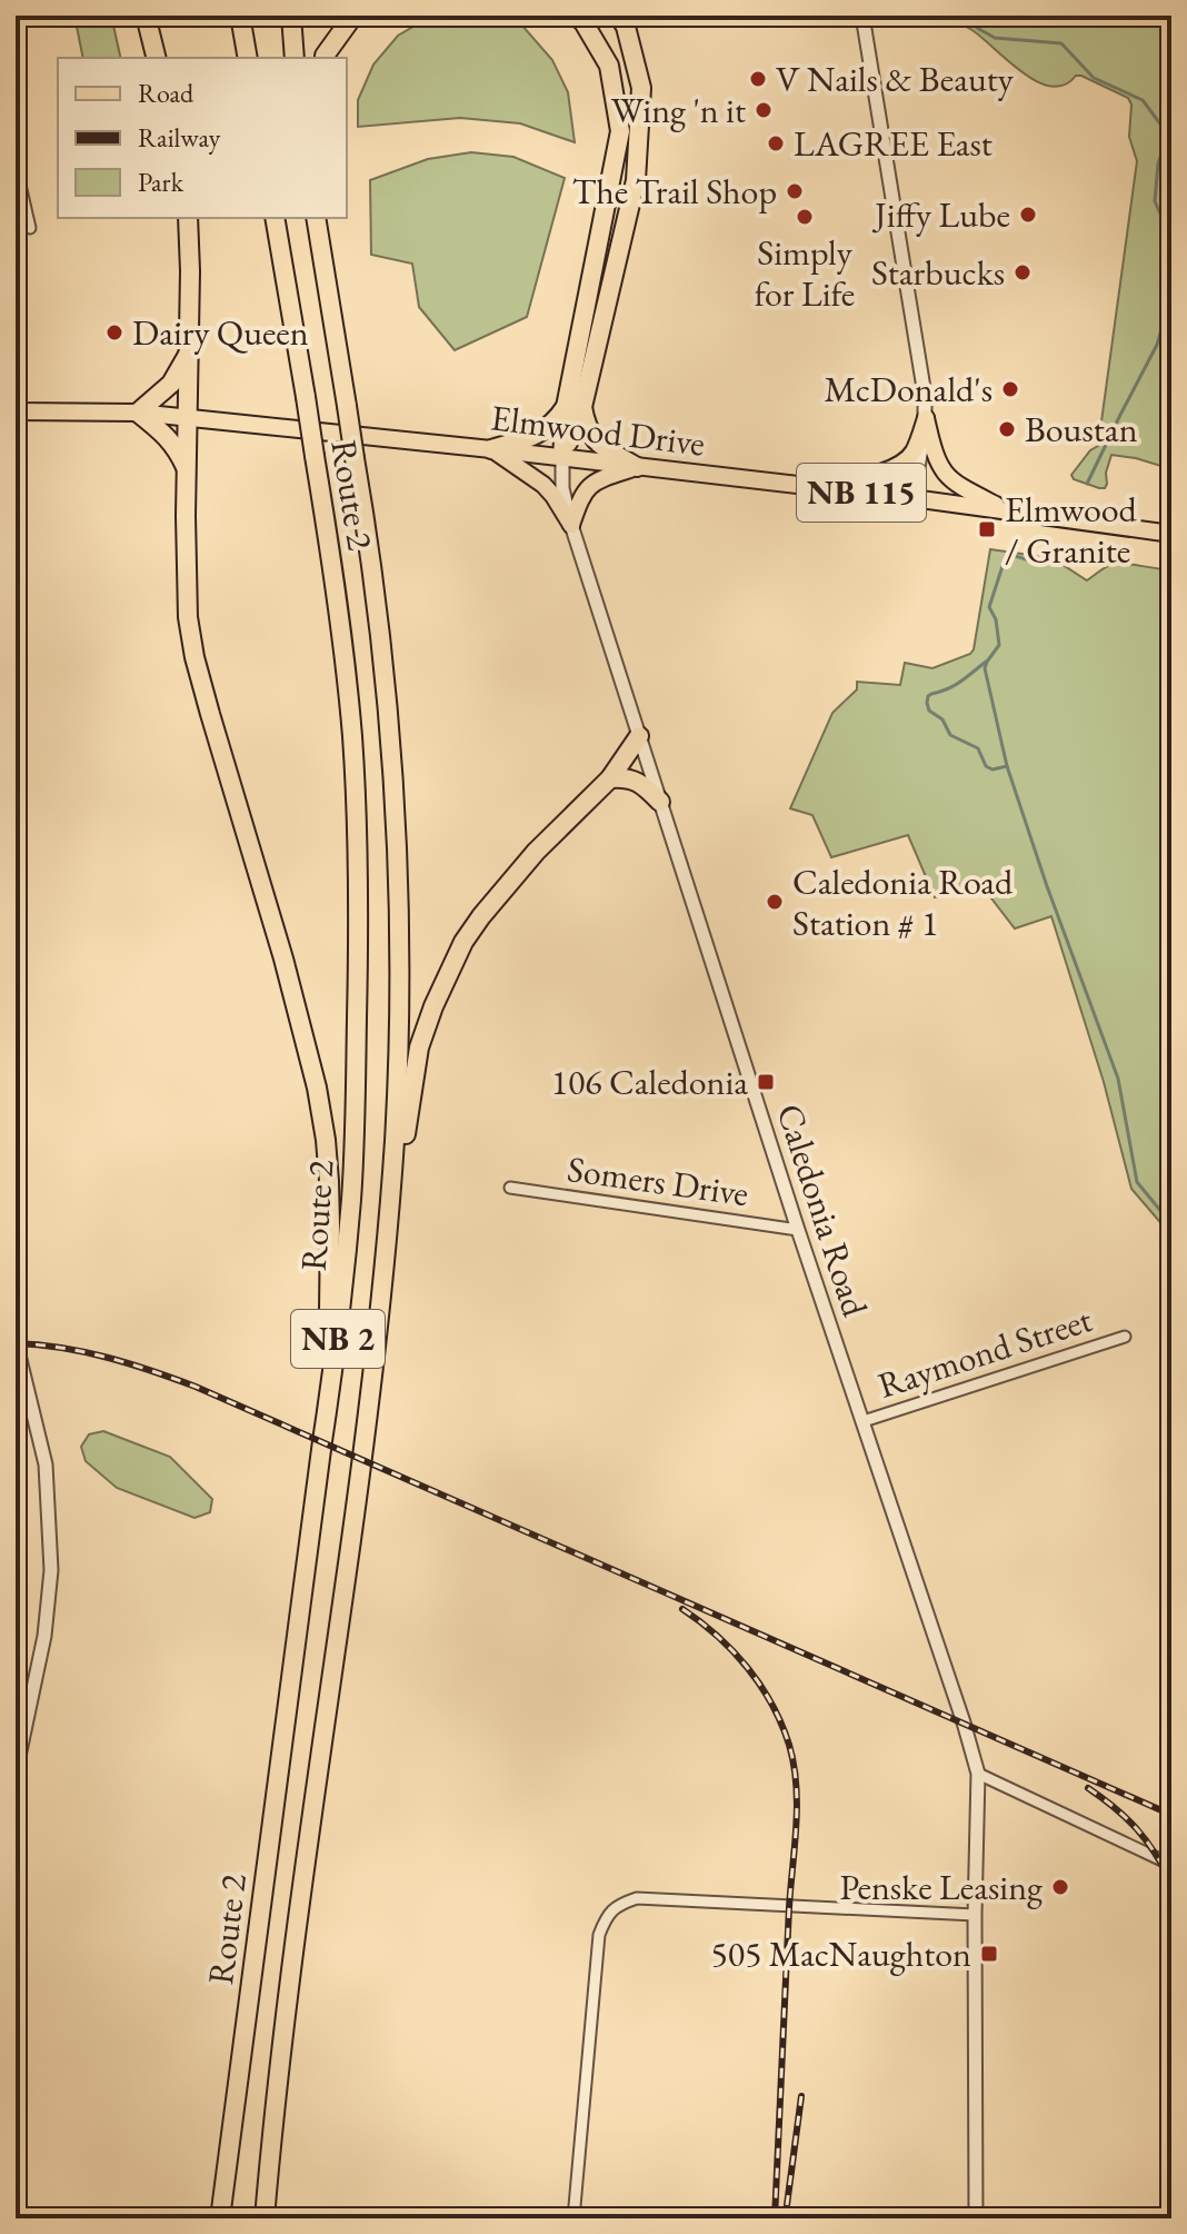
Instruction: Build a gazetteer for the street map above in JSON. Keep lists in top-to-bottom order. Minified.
{"streets":{"highway":["Route 2","NB 2"],"main road":["Elmwood Drive","NB 115"],"street":["Somers Drive","Caledonia Road","Raymond Street"]},"crossings":[["Elmwood Drive","Caledonia Road"],["Somers Drive","Caledonia Road"],["Caledonia Road","Raymond Street"]],"places":{"other":["V Nails & Beauty","Wing 'n it","LAGREE East","The Trail Shop","Jiffy Lube","Simply for Life","Starbucks","Dairy Queen","McDonald's","Boustan","Caledonia Road Station # 1","Penske Leasing"],"transit":["Elmwood / Granite","106 Caledonia","505 MacNaughton"]},"legend":["Road","Railway","Park"]}
